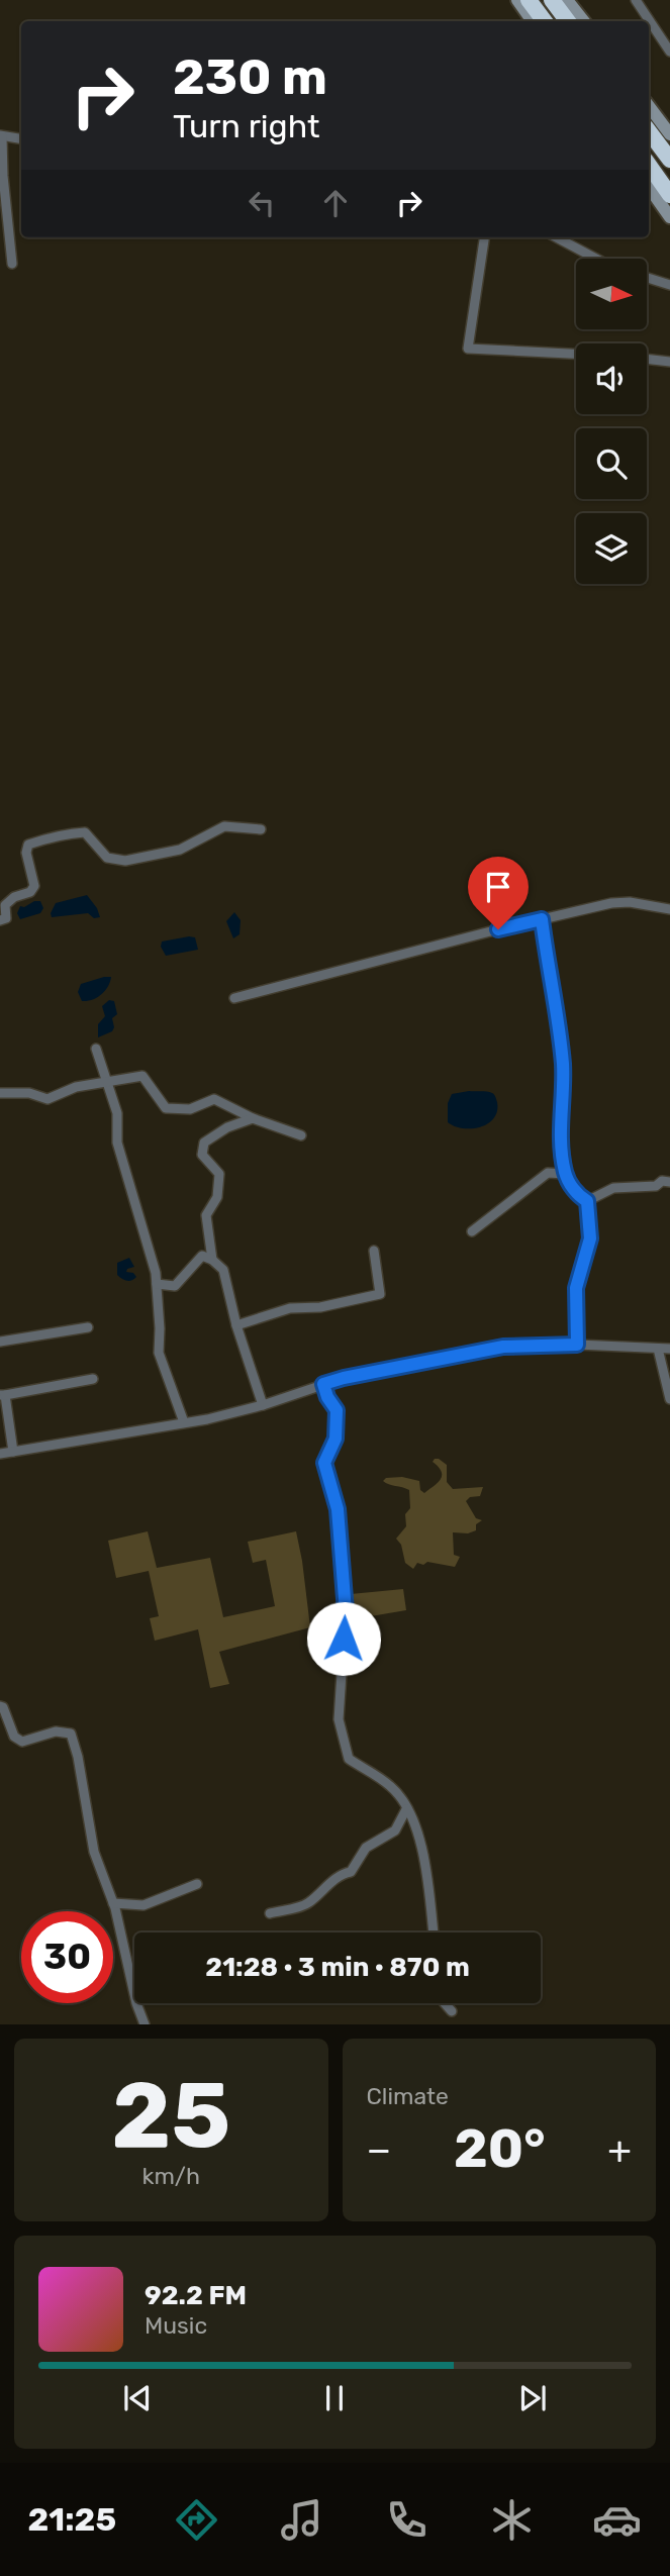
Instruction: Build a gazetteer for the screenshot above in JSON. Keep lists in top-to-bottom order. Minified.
{"north":"right","page":{"turn":["230 m","Turn right"],"limit":"30","trip":"21:28 · 3 min · 870 m","tile":[["25","km/h"],"Climate"],"heat":["−","20°","+"],"song":["92.2 FM","Music"],"tabs":"21:25"}}
